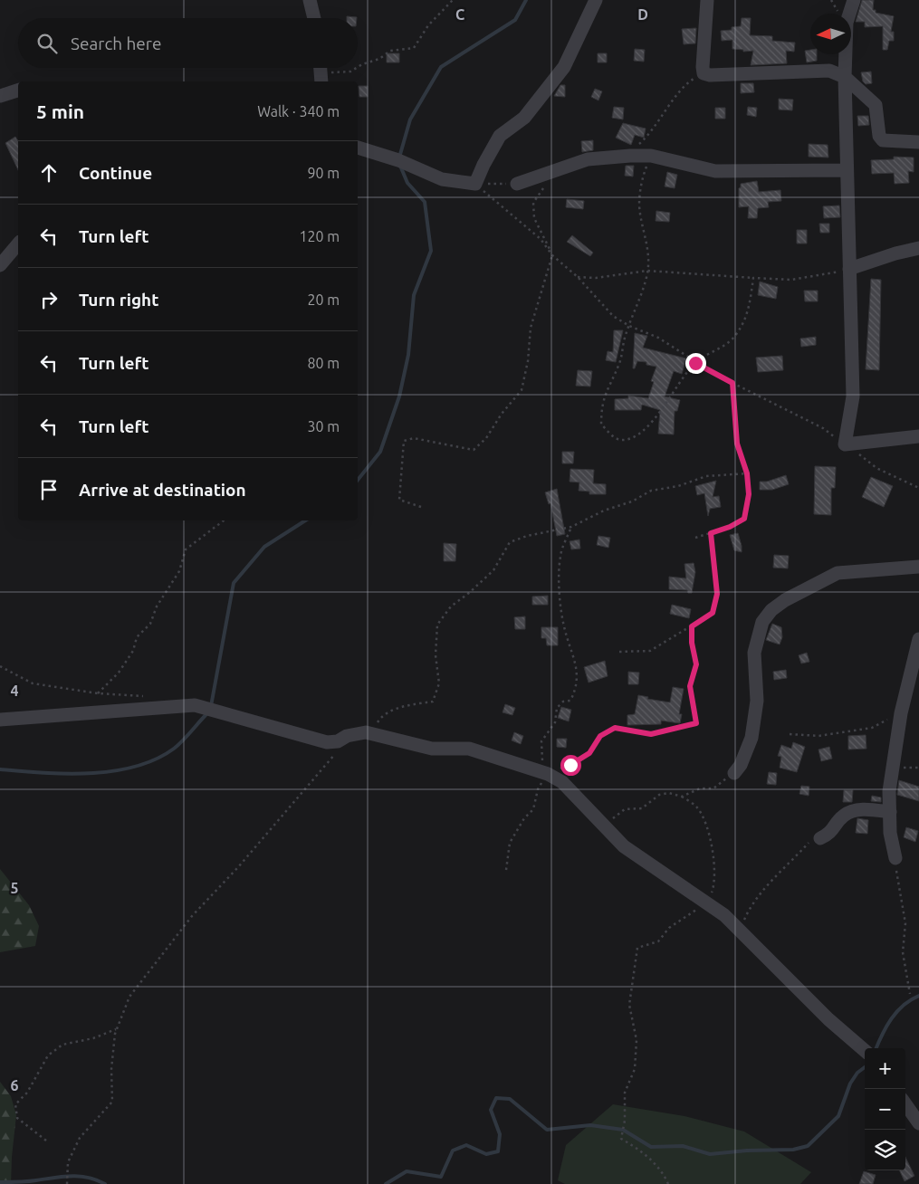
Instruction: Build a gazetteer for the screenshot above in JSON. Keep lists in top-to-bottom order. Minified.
{"north":"left","page":{"search":"Search here","heading":["5 min","Walk · 340 m"],"list":[["Continue","90 m"],["Turn left","120 m"],["Turn right","20 m"],["Turn left","80 m"],["Turn left","30 m"],"Arrive at destination"],"map_buttons":["+","−"]},"grid":{"columns":["C","D"],"rows":["4","5","6"]}}
